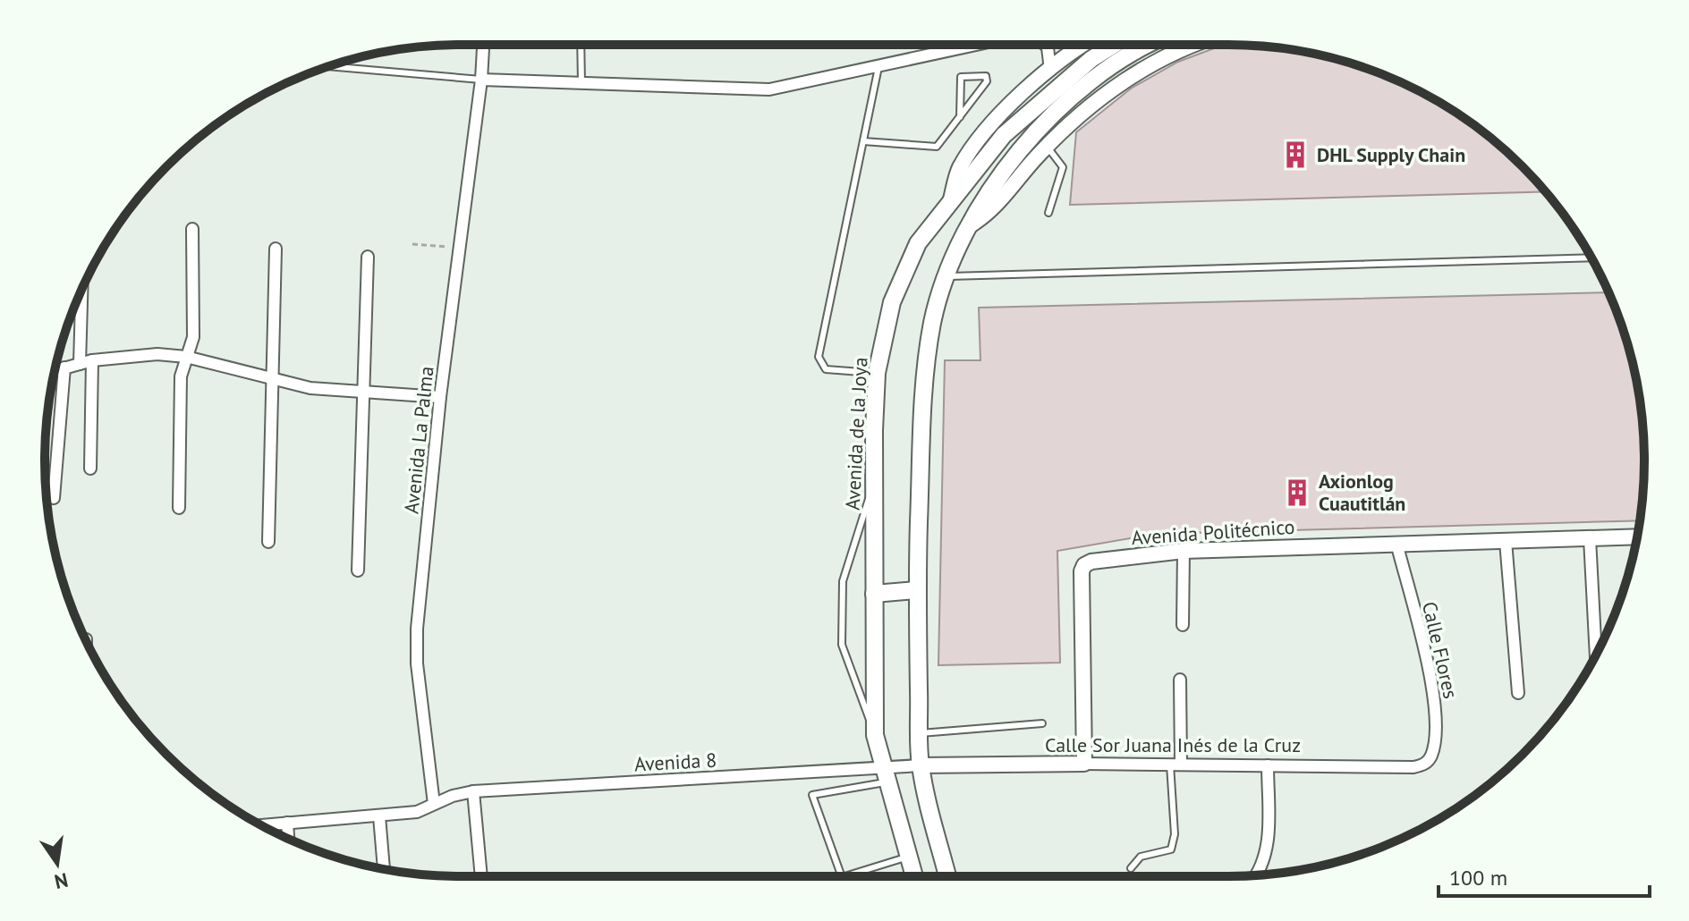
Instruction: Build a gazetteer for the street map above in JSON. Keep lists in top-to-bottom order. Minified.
{"streets":{"main road":["Avenida de la Joya"],"street":["Avenida La Palma","Avenida Politécnico","Calle Flores","Calle Sor Juana Inés de la Cruz","Avenida 8"]},"crossings":[["Avenida de la Joya","Avenida 8"],["Avenida La Palma","Avenida 8"],["Avenida Politécnico","Calle Flores"],["Avenida Politécnico","Calle Sor Juana Inés de la Cruz"],["Calle Flores","Calle Sor Juana Inés de la Cruz"],["Calle Sor Juana Inés de la Cruz","Avenida 8"]],"places":{"building":["DHL Supply Chain","Axionlog Cuautitlán"]},"scale_bar":"100 m","north":"bottom"}
